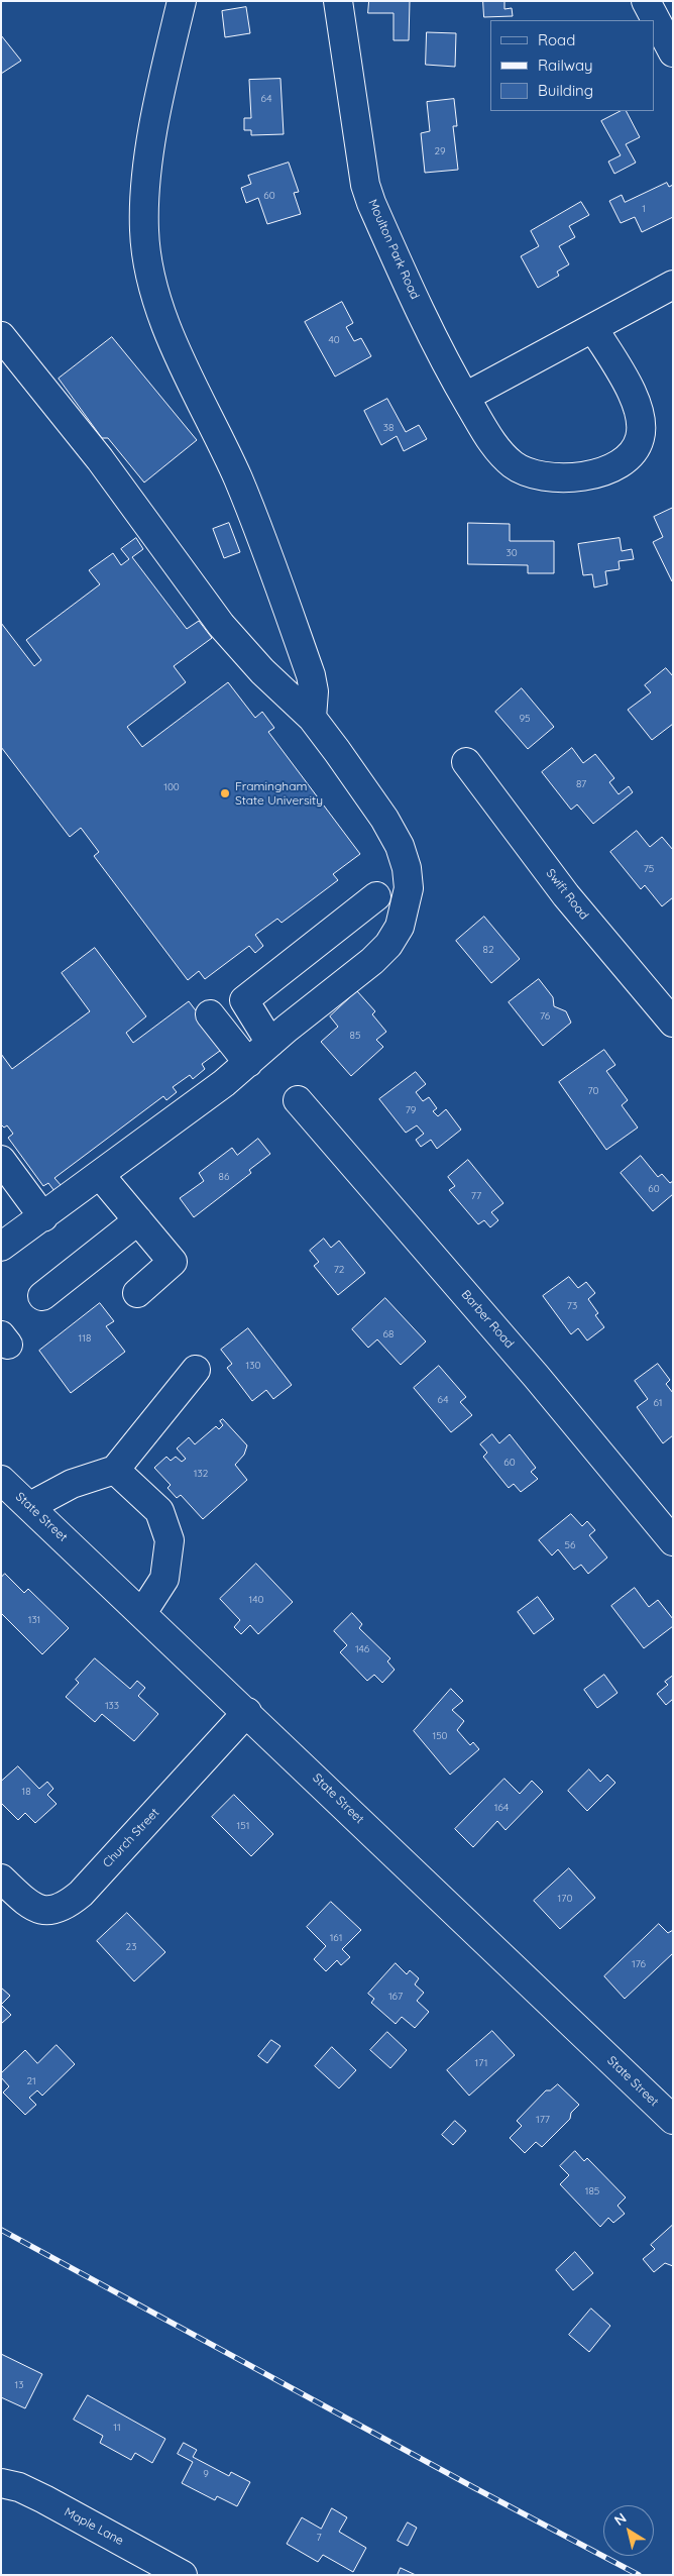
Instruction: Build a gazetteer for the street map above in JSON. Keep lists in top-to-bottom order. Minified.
{"streets":{"street":["Moulton Park Road","Swift Road","Barber Road","State Street","Church Street","Maple Lane"]},"crossings":[["State Street","Church Street"]],"places":["Framingham State University"],"house_numbers":["64","29","60","1","40","38","30","95","87","100","75","82","76","85","70","79","86","60","77","72","73","68","118","130","64","61","60","132","56","140","131","146","133","150","18","164","151","170","161","23","176","167","171","21","177","185","13","11","9","7"],"legend":["Road","Railway","Building"],"north":"top left"}
